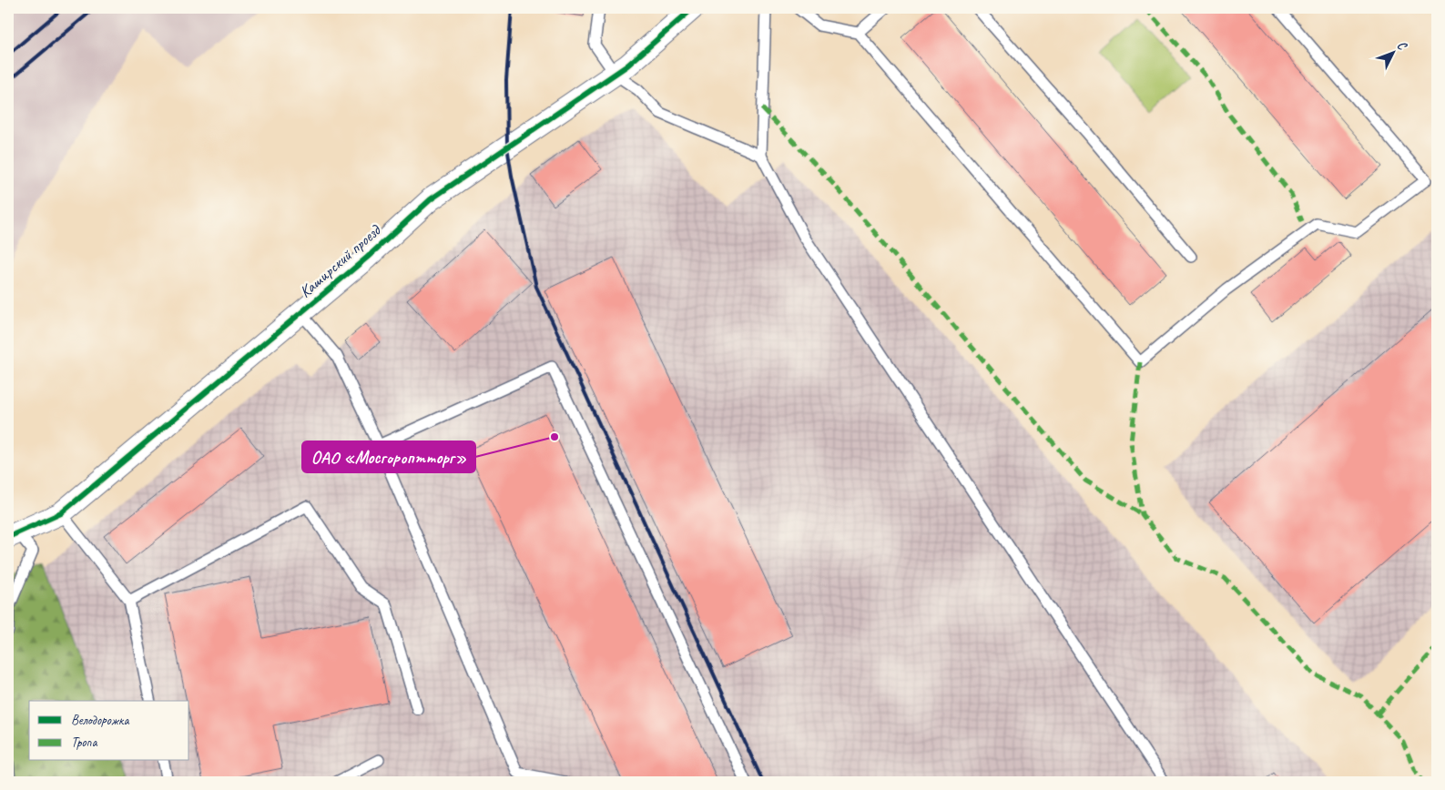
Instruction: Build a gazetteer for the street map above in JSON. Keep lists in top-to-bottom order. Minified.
{"streets":{"street":["Каширский проезд"]},"places":["ОАО «Мосгороптторг»"],"legend":["Велодорожка","Тропа"],"north":"top right"}
